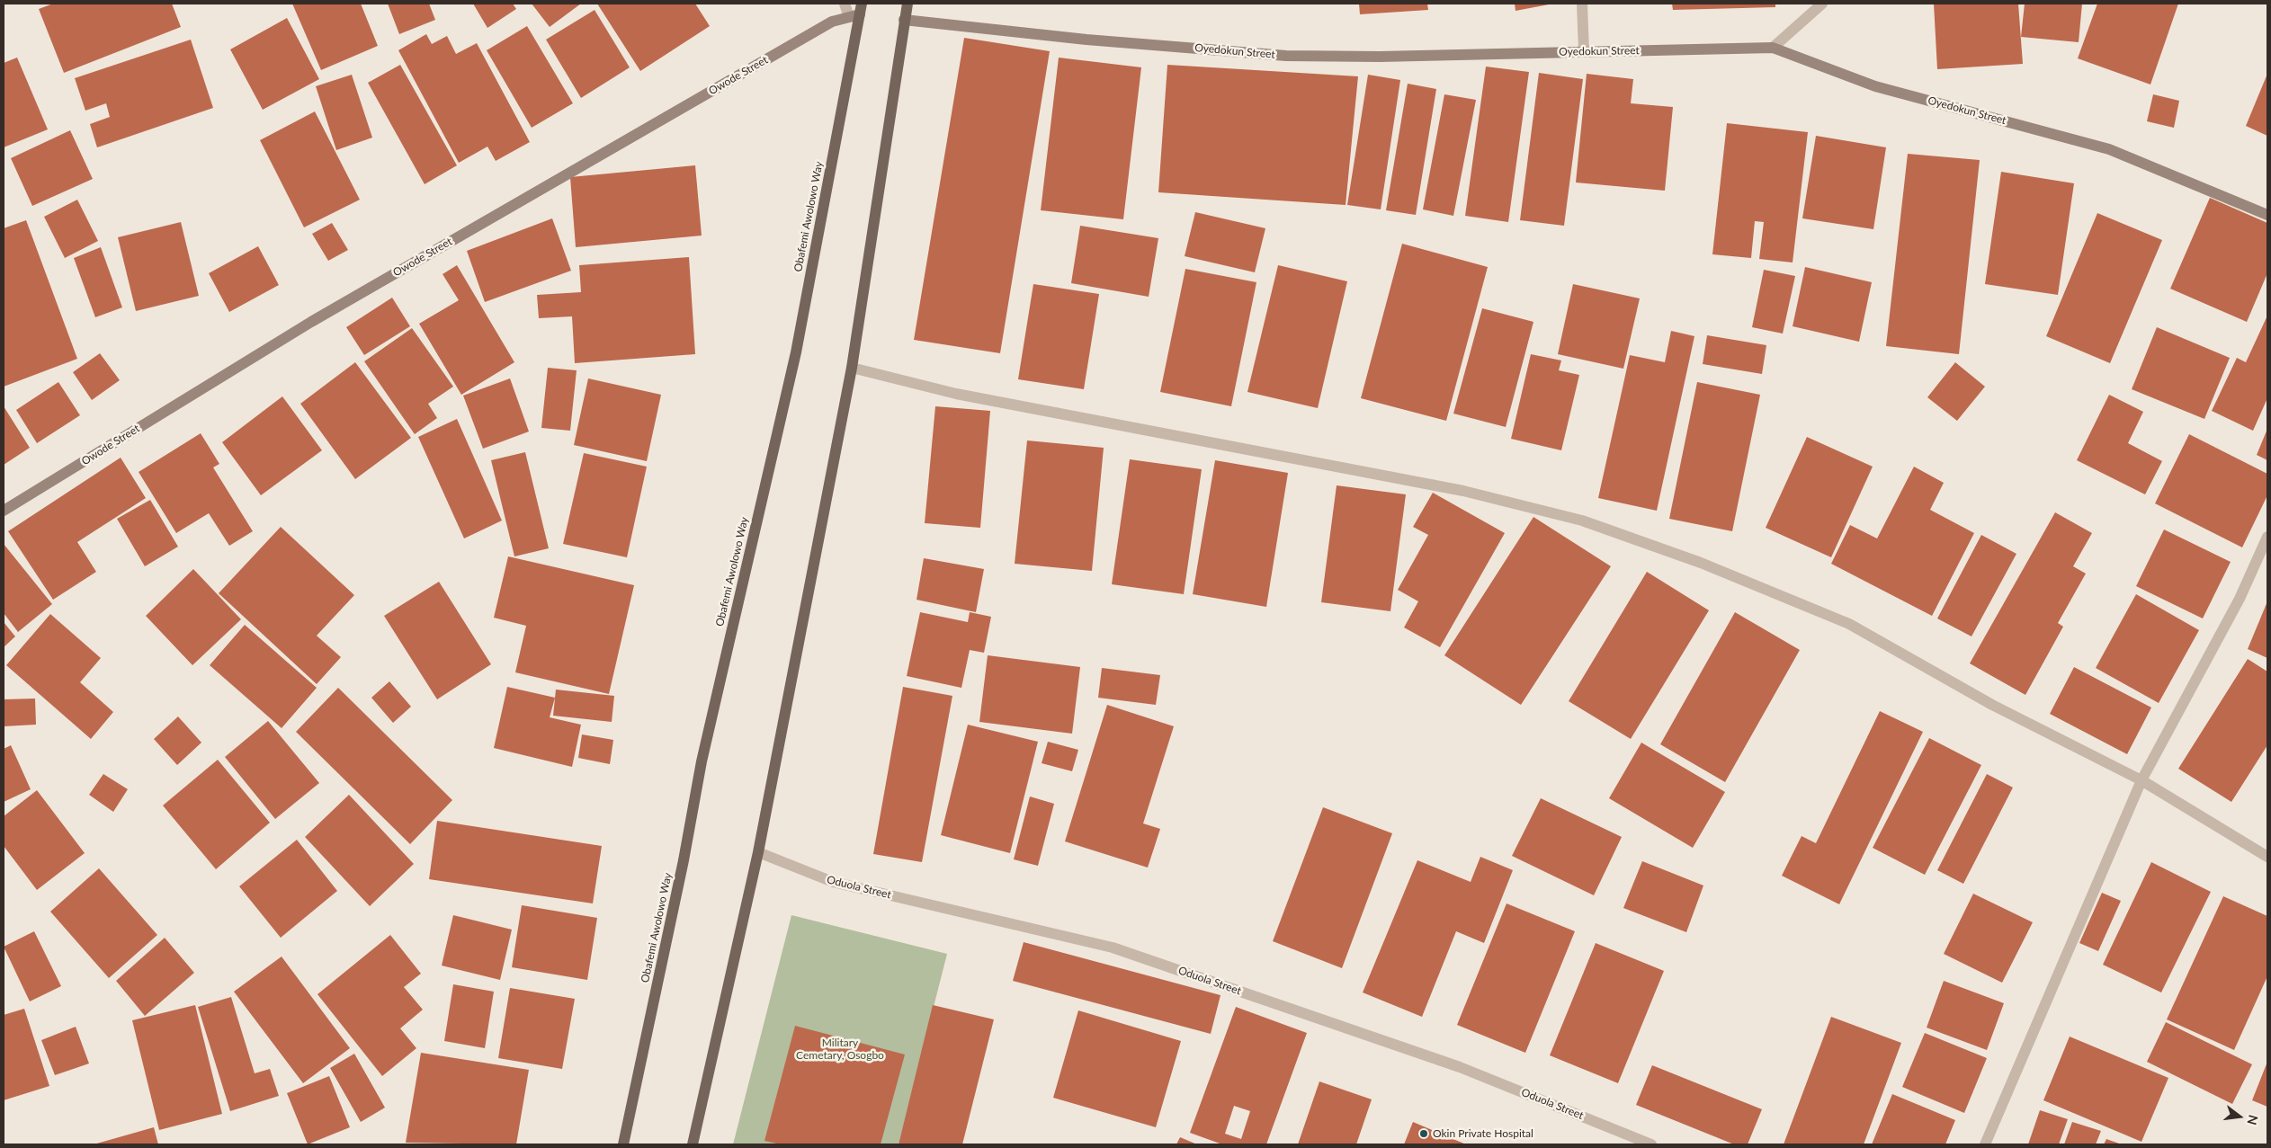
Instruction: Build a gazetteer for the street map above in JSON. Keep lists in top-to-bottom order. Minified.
{"streets":{"main road":["Obafemi Awolowo Way"],"street":["Oyedokun Street","Owode Street","Oduola Street"]},"crossings":[["Owode Street","Obafemi Awolowo Way"]],"parks":["Military Cemetary, Osogbo"],"places":["Okin Private Hospital"],"north":"right"}
